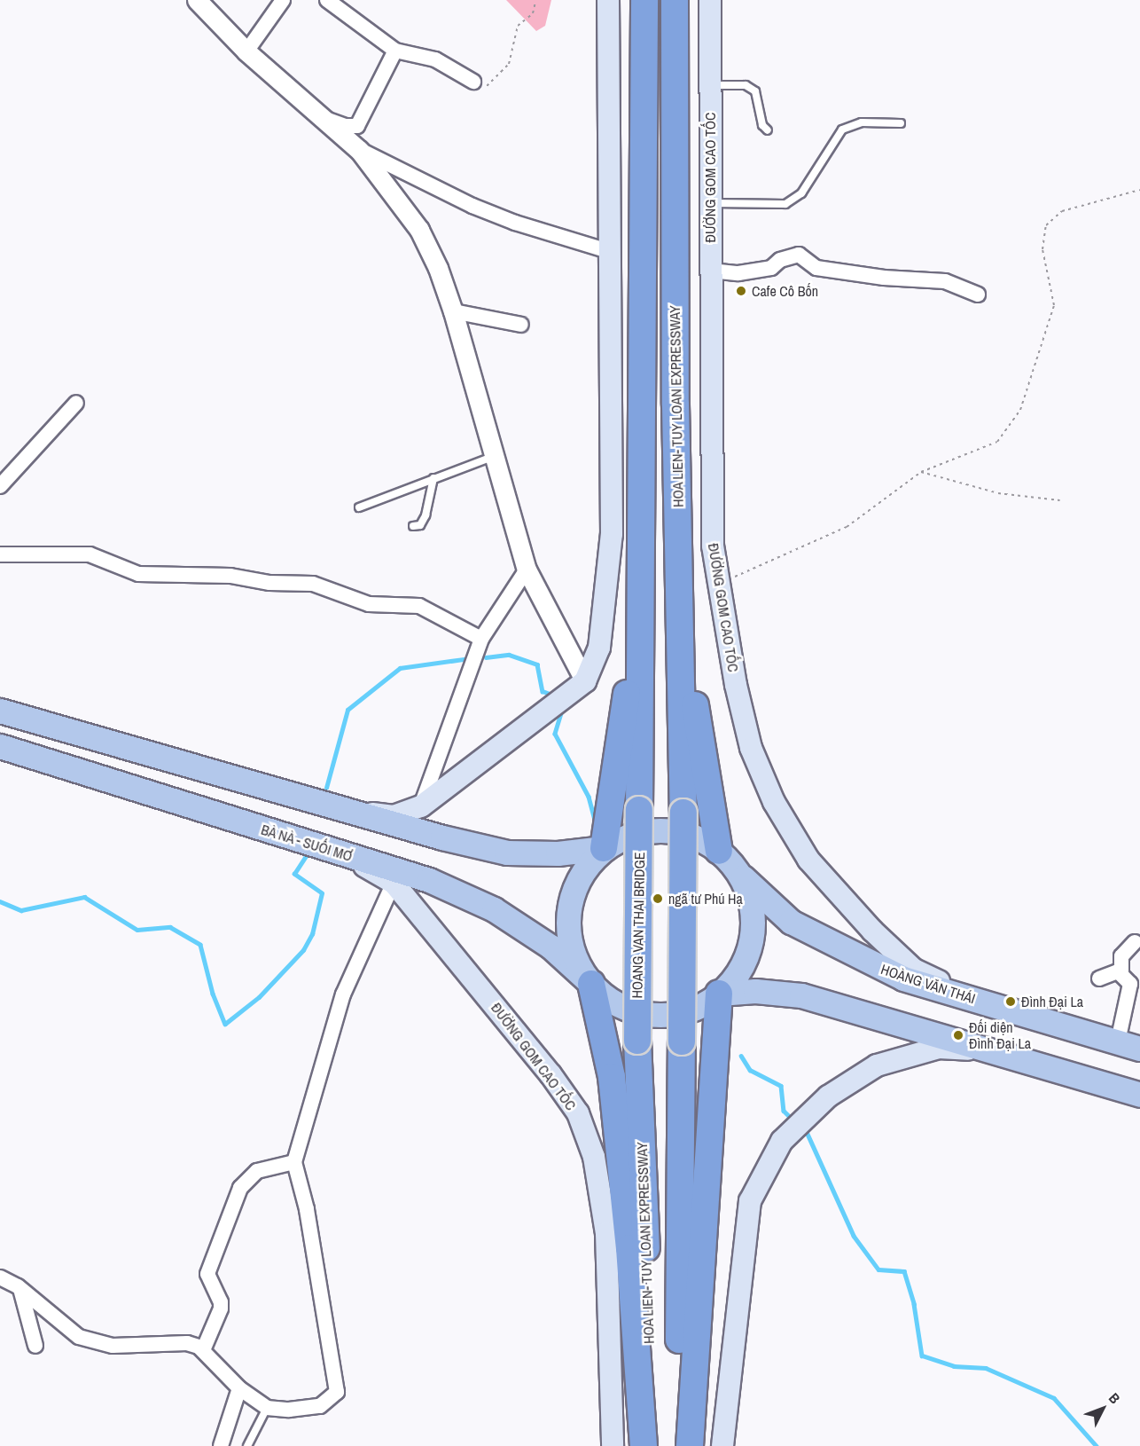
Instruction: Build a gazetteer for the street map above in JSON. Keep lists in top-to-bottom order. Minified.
{"streets":{"highway":["HOA LIEN- TUY LOAN EXPRESSWAY","HOANG VAN THAI BRIDGE"],"main road":["ĐƯỜNG GOM CAO TỐC","BÀ NÀ - SUỐI MƠ","HOÀNG VĂN THÁI"]},"crossings":[["ĐƯỜNG GOM CAO TỐC","BÀ NÀ - SUỐI MƠ"],["ĐƯỜNG GOM CAO TỐC","HOÀNG VĂN THÁI"],["HOA LIEN- TUY LOAN EXPRESSWAY","HOANG VAN THAI BRIDGE"],["BÀ NÀ - SUỐI MƠ","HOÀNG VĂN THÁI"]],"places":["Cafe Cô Bốn","ngã tư Phú Hạ","Đình Đại La","Đối diện Đình Đại La"],"north":"top right"}
